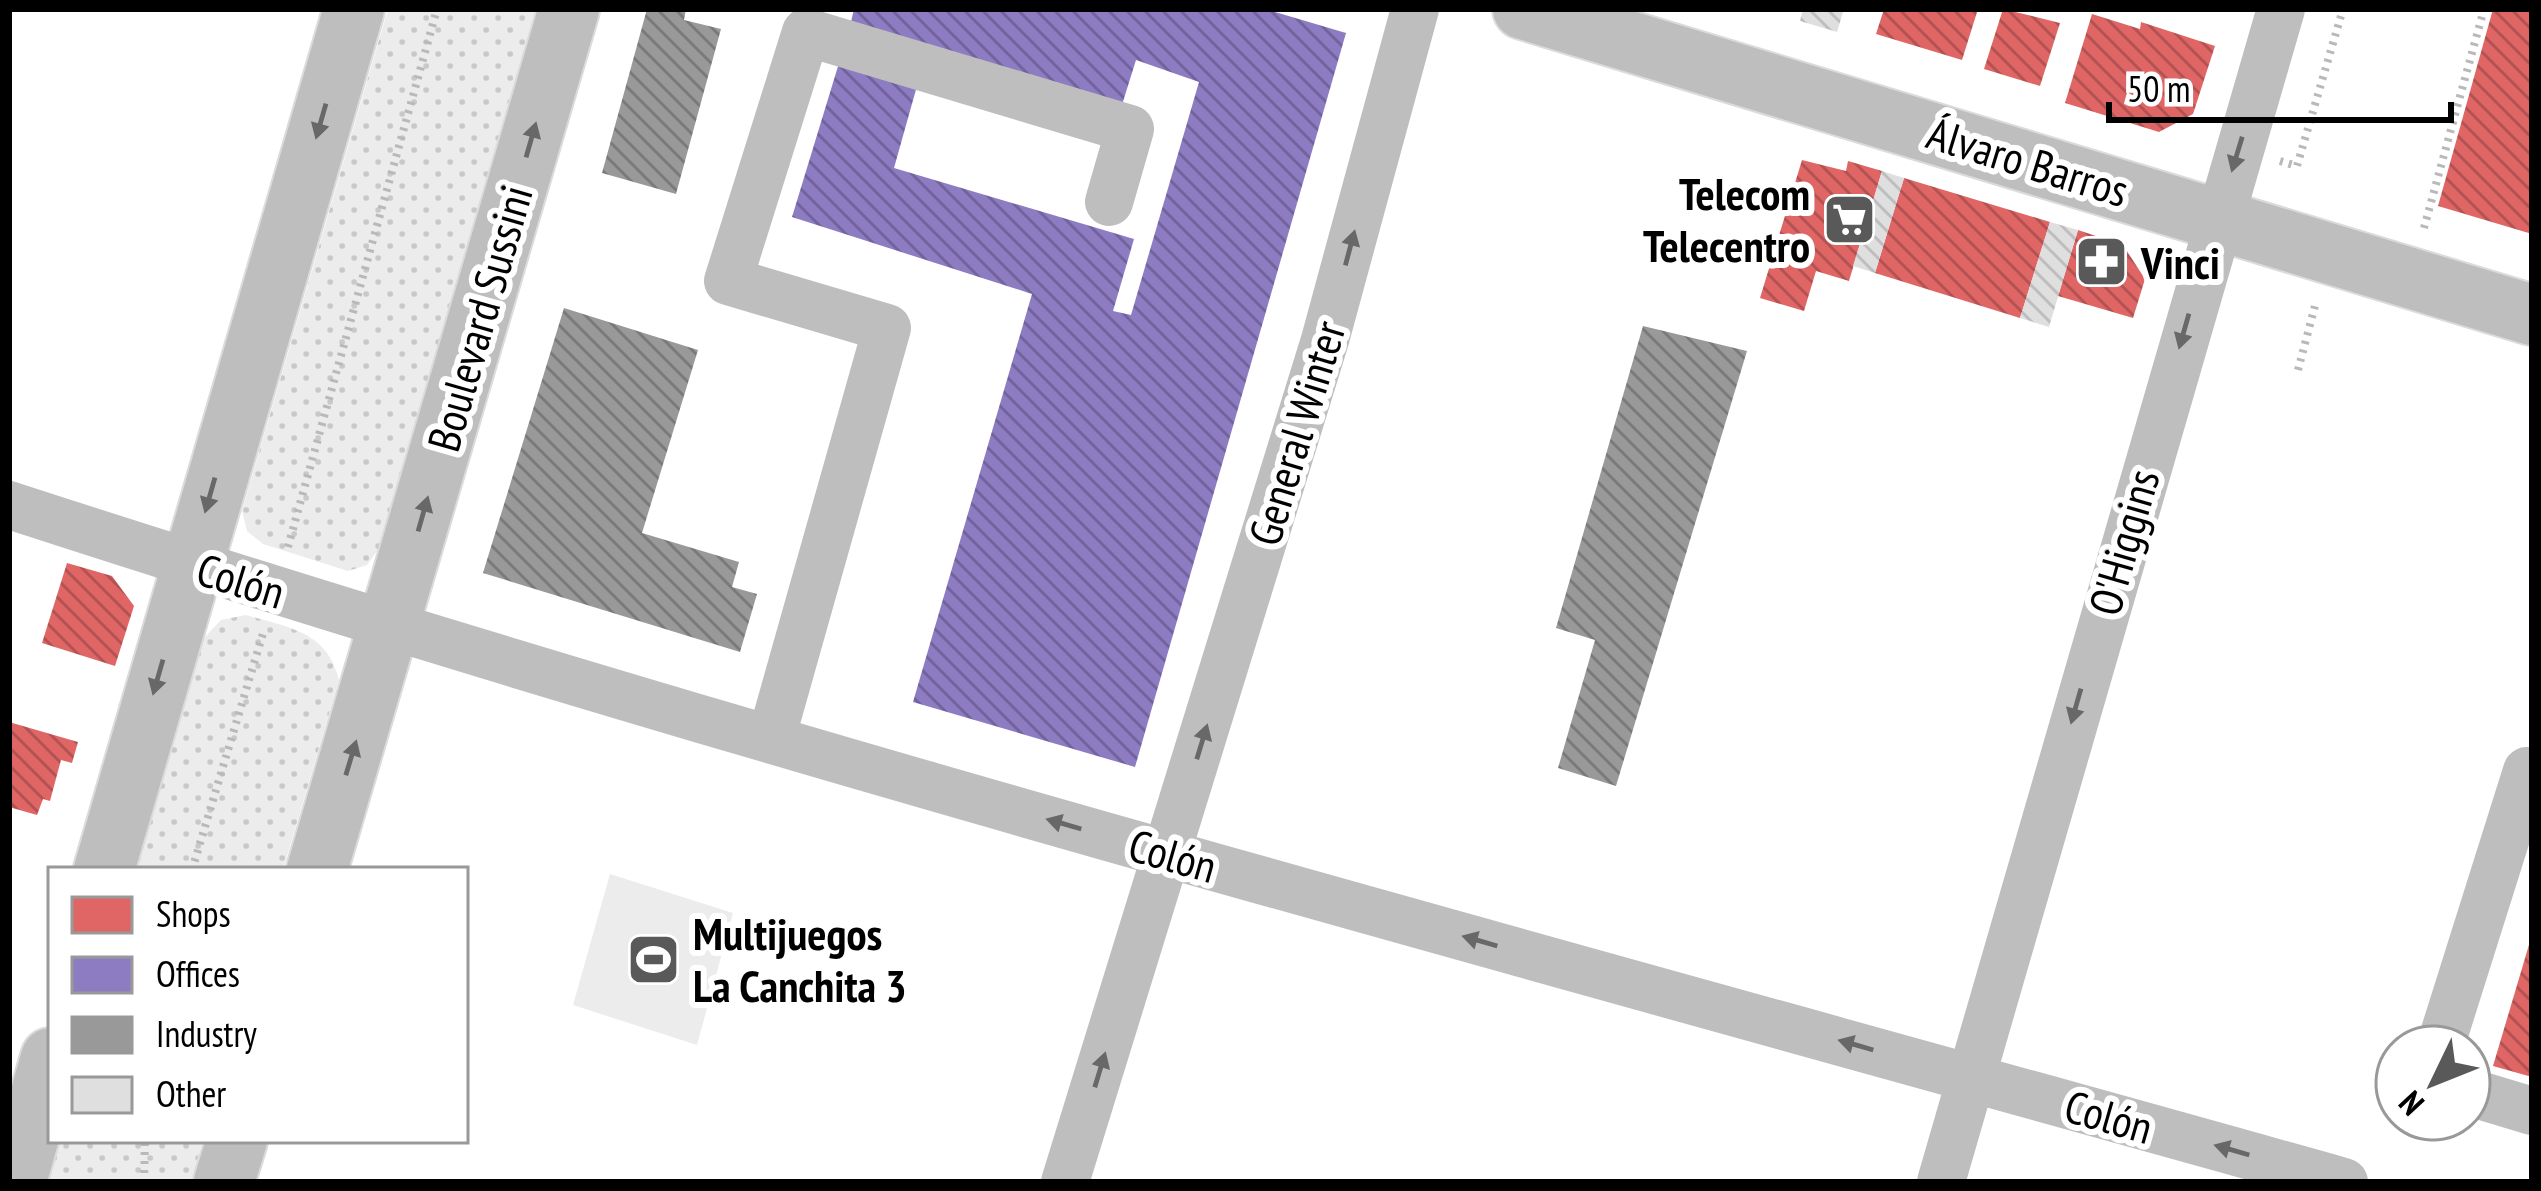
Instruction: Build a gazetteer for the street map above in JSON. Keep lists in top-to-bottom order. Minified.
{"streets":{"main road":["Álvaro Barros","Boulevard Sussini"],"street":["General Winter","O'Higgins","Colón"]},"crossings":[["Álvaro Barros","O'Higgins"],["Boulevard Sussini","Colón"],["General Winter","Colón"],["O'Higgins","Colón"]],"one_way":["General Winter","O'Higgins","Colón"],"places":{"supermarket":["Telecom Telecentro"],"pharmacy":["Vinci"],"sports":["Multijuegos La Canchita 3"]},"legend":["Shops","Offices","Industry","Other"],"scale_bar":"50 m","north":"bottom left"}
